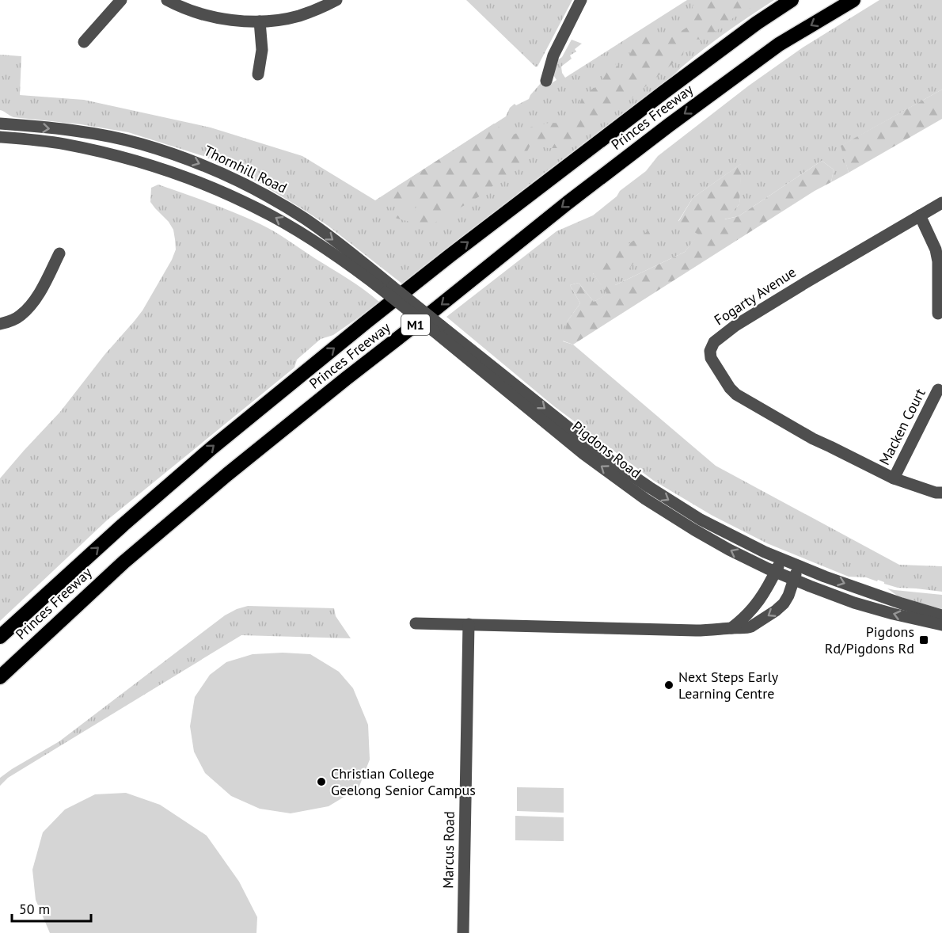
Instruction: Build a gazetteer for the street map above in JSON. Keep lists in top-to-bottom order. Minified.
{"streets":{"highway":["Princes Freeway","M1"],"street":["Thornhill Road","Fogarty Avenue","Macken Court","Pigdons Road","Marcus Road"]},"crossings":[["Thornhill Road","Pigdons Road"],["Fogarty Avenue","Macken Court"]],"places":{"transit":["Pigdons Rd/Pigdons Rd"],"other":["Next Steps Early Learning Centre","Christian College Geelong Senior Campus"]},"scale_bar":"50 m"}
